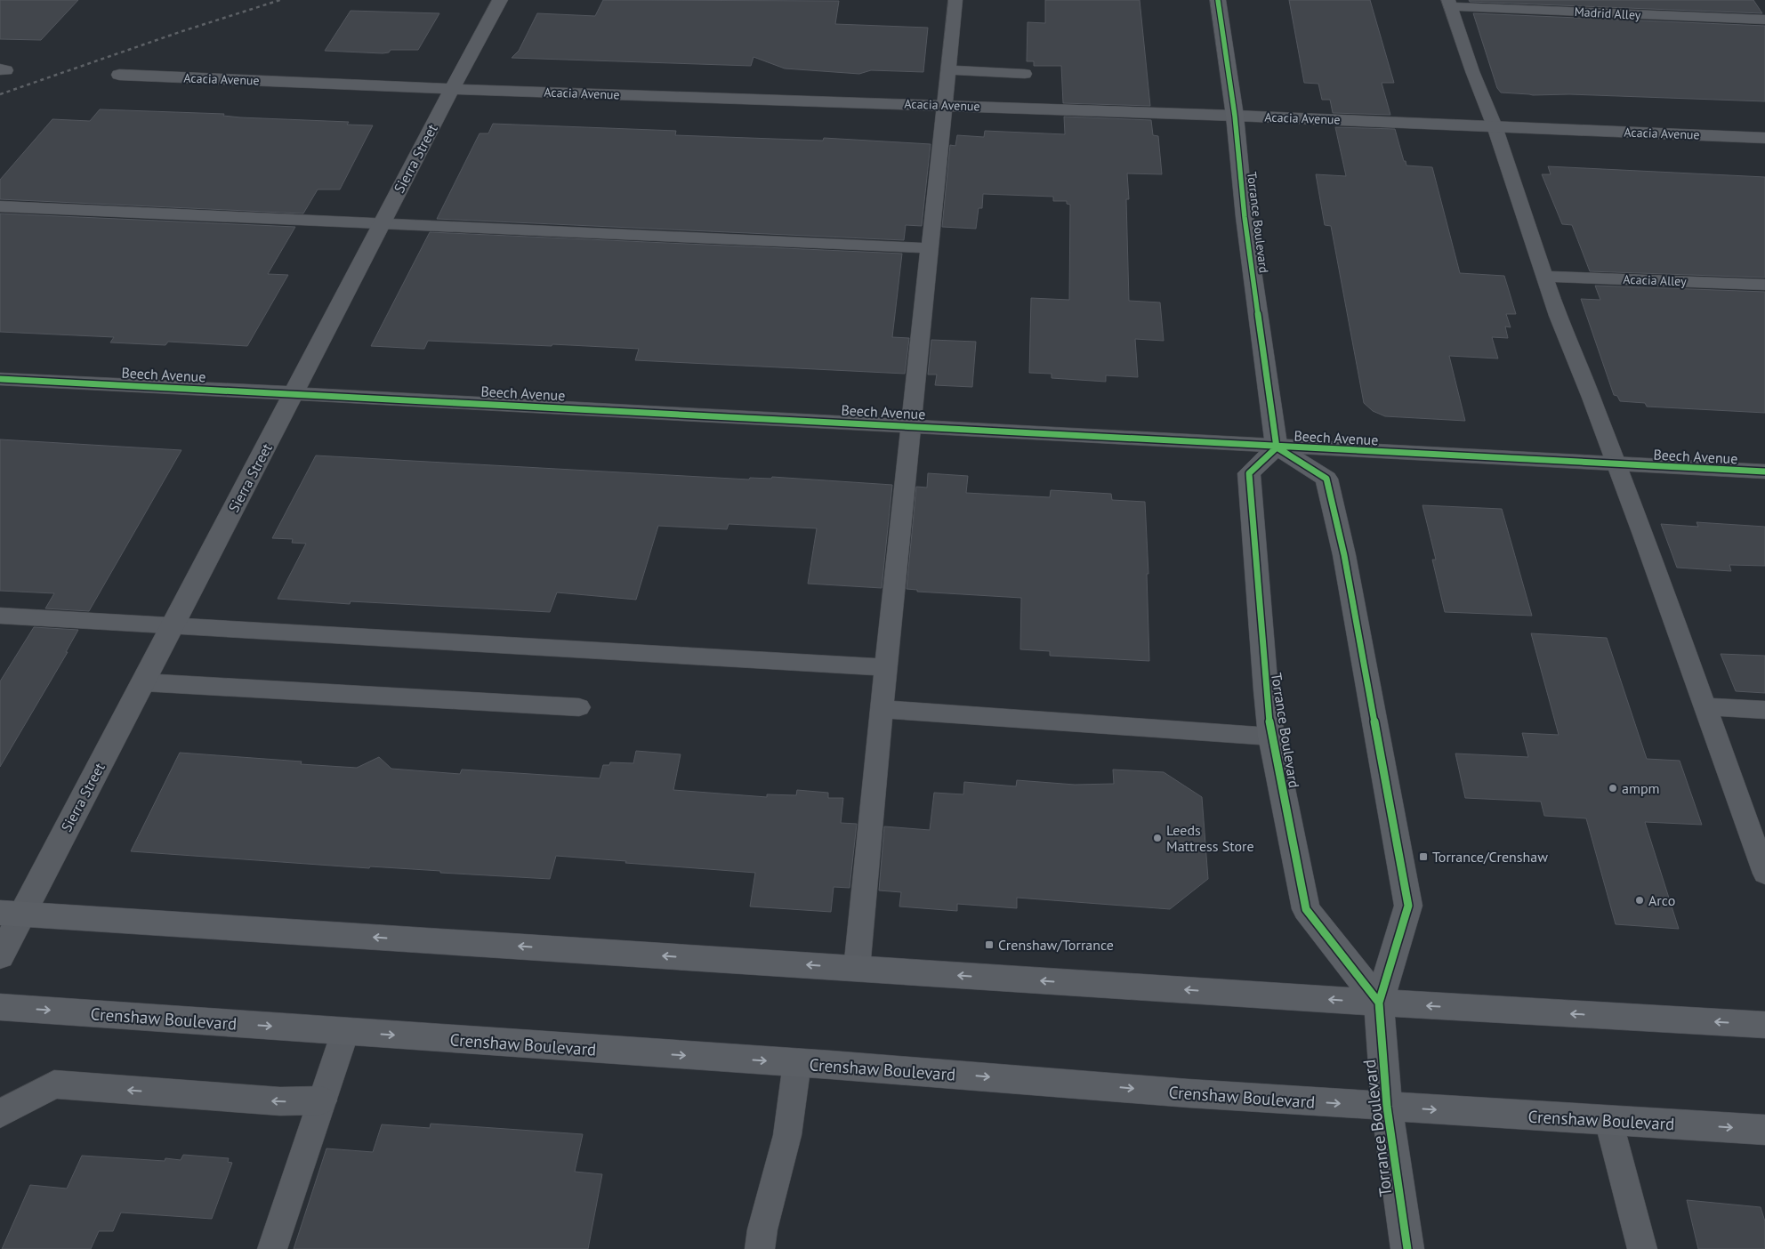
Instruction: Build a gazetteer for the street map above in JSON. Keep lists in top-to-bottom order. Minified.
{"streets":{"main road":["Torrance Boulevard","Crenshaw Boulevard"],"street":["Acacia Avenue","Sierra Street","Beech Avenue"],"lane":["Madrid Alley","Acacia Alley"]},"crossings":[["Acacia Avenue","Sierra Street"],["Acacia Avenue","Torrance Boulevard"],["Sierra Street","Beech Avenue"],["Torrance Boulevard","Beech Avenue"],["Torrance Boulevard","Crenshaw Boulevard"]],"places":{"other":["ampm","Leeds Mattress Store","Arco"],"transit":["Torrance/Crenshaw","Crenshaw/Torrance"]}}
